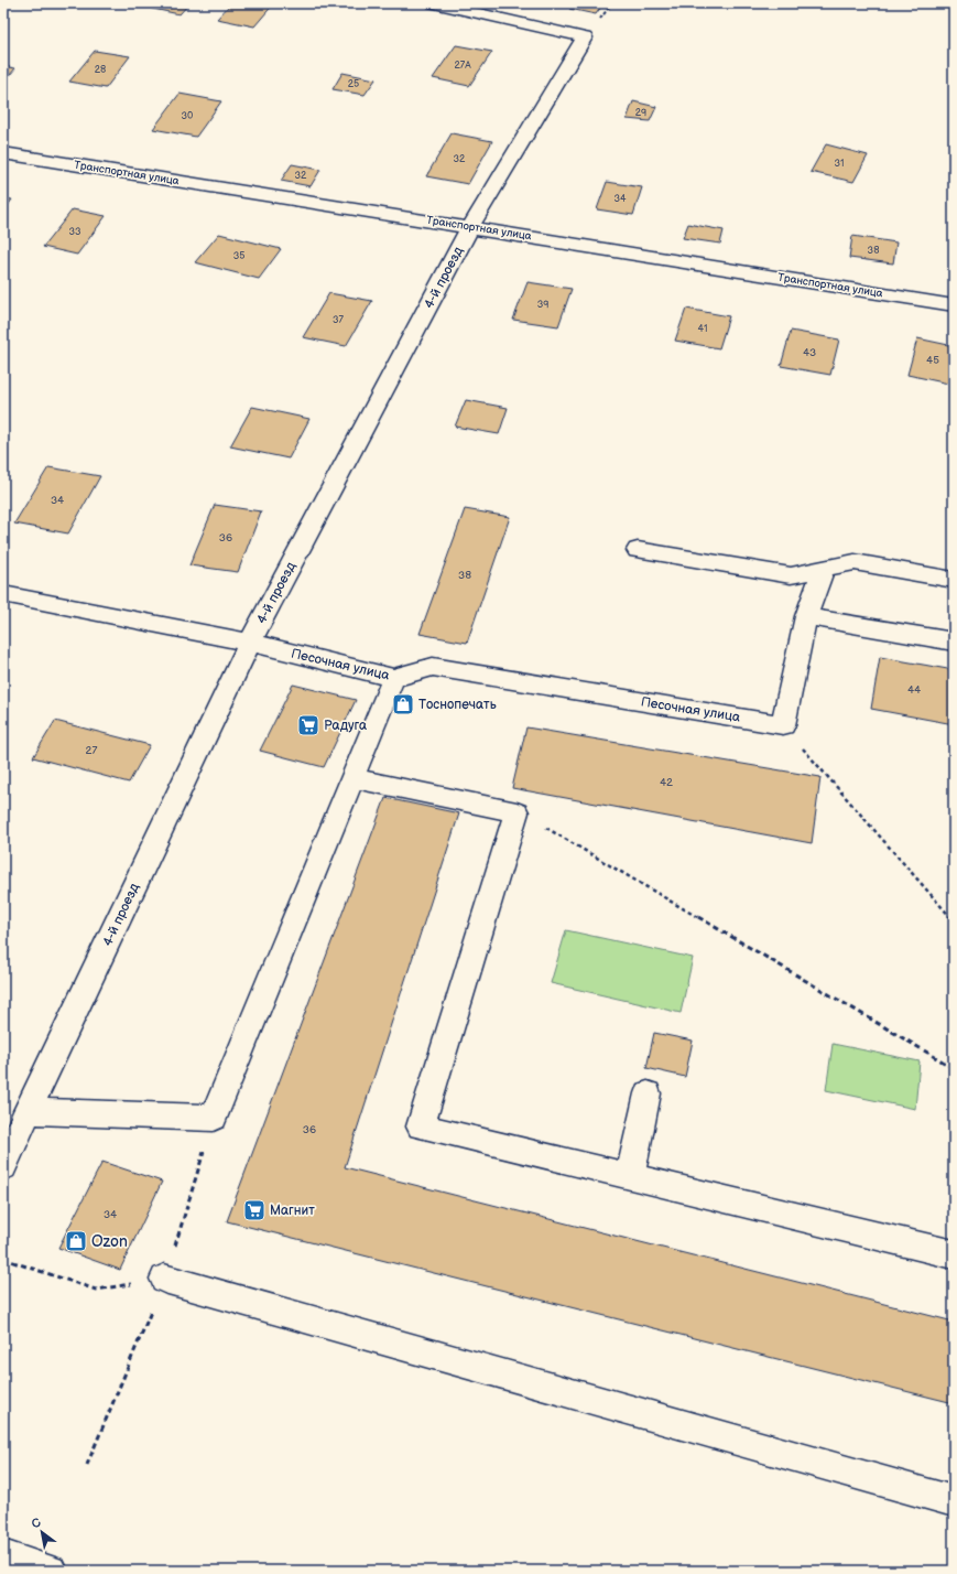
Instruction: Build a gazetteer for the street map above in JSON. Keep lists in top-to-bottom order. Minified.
{"streets":{"street":["Транспортная улица","4-й проезд","Песочная улица"]},"crossings":[["Транспортная улица","4-й проезд"],["4-й проезд","Песочная улица"]],"places":{"shop":["Тоснопечать","Ozon"],"supermarket":["Радуга","Магнит"]},"house_numbers":["27А","28","25","29","30","32","31","32","34","33","38","35","39","37","41","43","45","34","36","38","44","27","42","36","34"],"north":"top left"}
